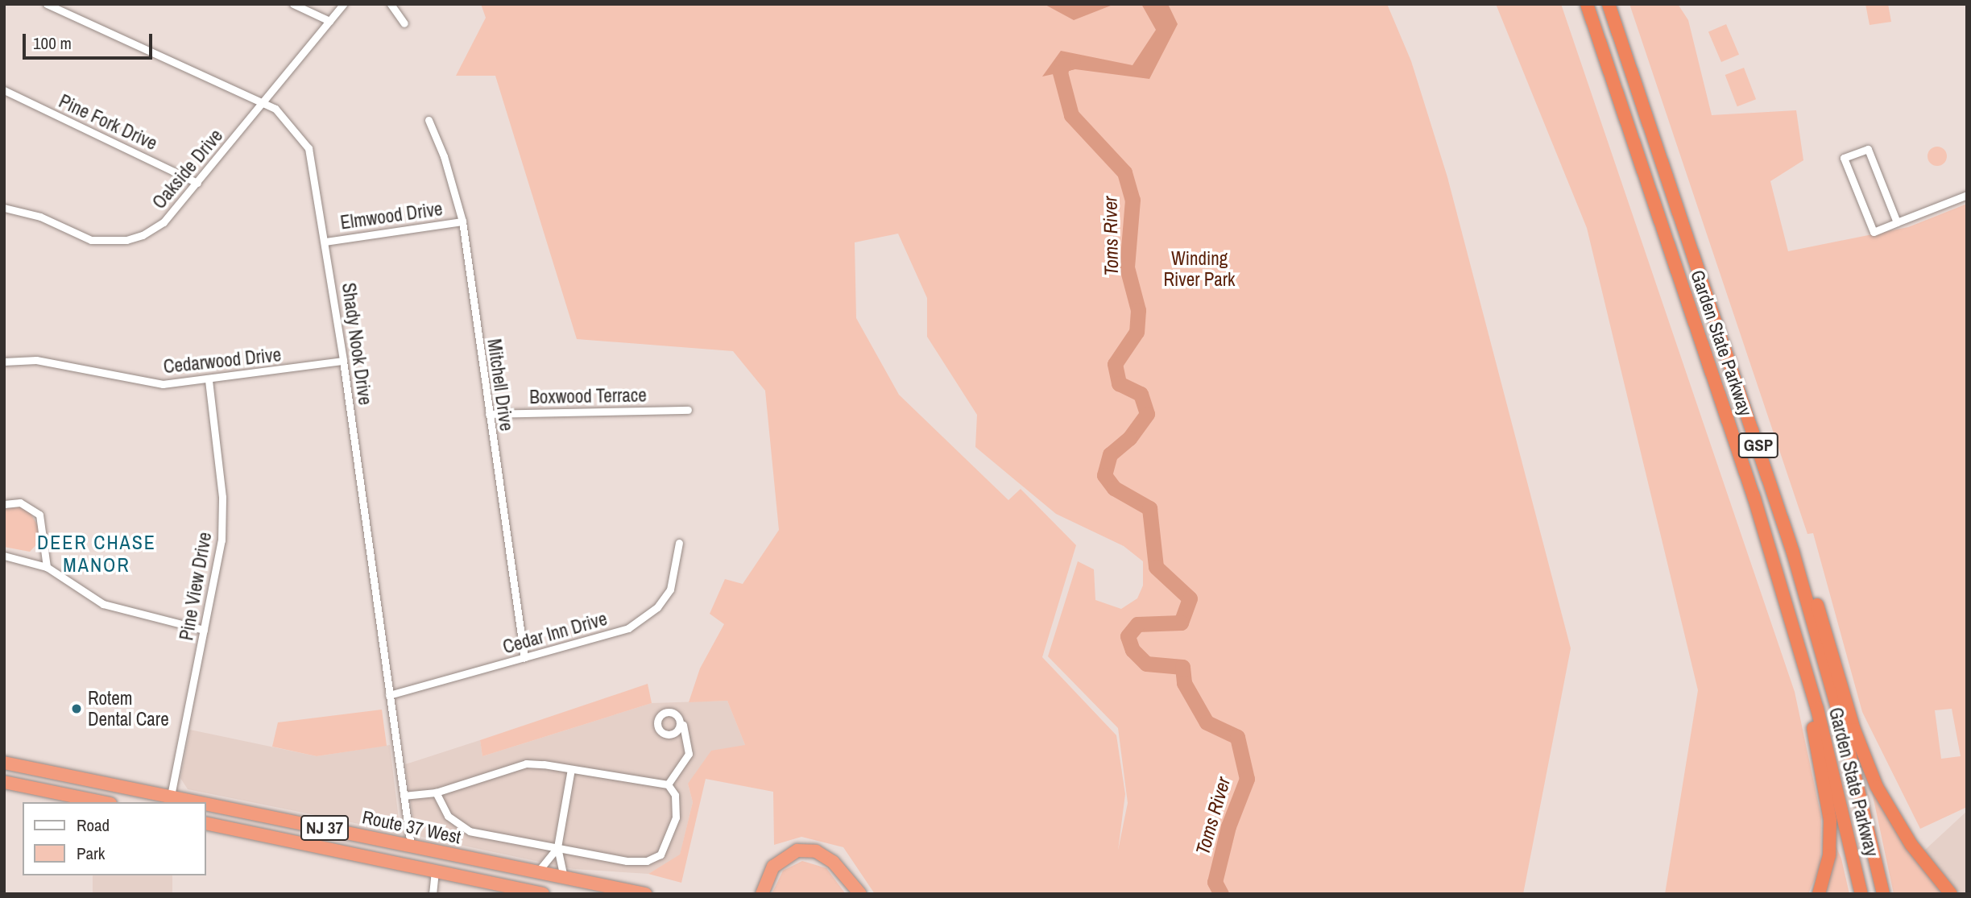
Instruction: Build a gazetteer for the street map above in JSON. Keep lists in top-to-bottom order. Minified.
{"streets":{"highway":["Garden State Parkway","GSP","Route 37 West","NJ 37"],"street":["Pine Fork Drive","Oakside Drive","Elmwood Drive","Shady Nook Drive","Cedarwood Drive","Mitchell Drive","Boxwood Terrace","Pine View Drive","Cedar Inn Drive"]},"crossings":[["Pine Fork Drive","Oakside Drive"],["Oakside Drive","Shady Nook Drive"],["Elmwood Drive","Shady Nook Drive"],["Elmwood Drive","Mitchell Drive"],["Shady Nook Drive","Cedarwood Drive"],["Shady Nook Drive","Cedar Inn Drive"],["Shady Nook Drive","Route 37 West"],["Cedarwood Drive","Pine View Drive"],["Mitchell Drive","Boxwood Terrace"],["Mitchell Drive","Cedar Inn Drive"],["Pine View Drive","Route 37 West"]],"districts":["DEER CHASE MANOR"],"water":["Toms River"],"parks":["Winding River Park"],"places":["Rotem Dental Care"],"legend":["Road","Park"],"scale_bar":"100 m"}
